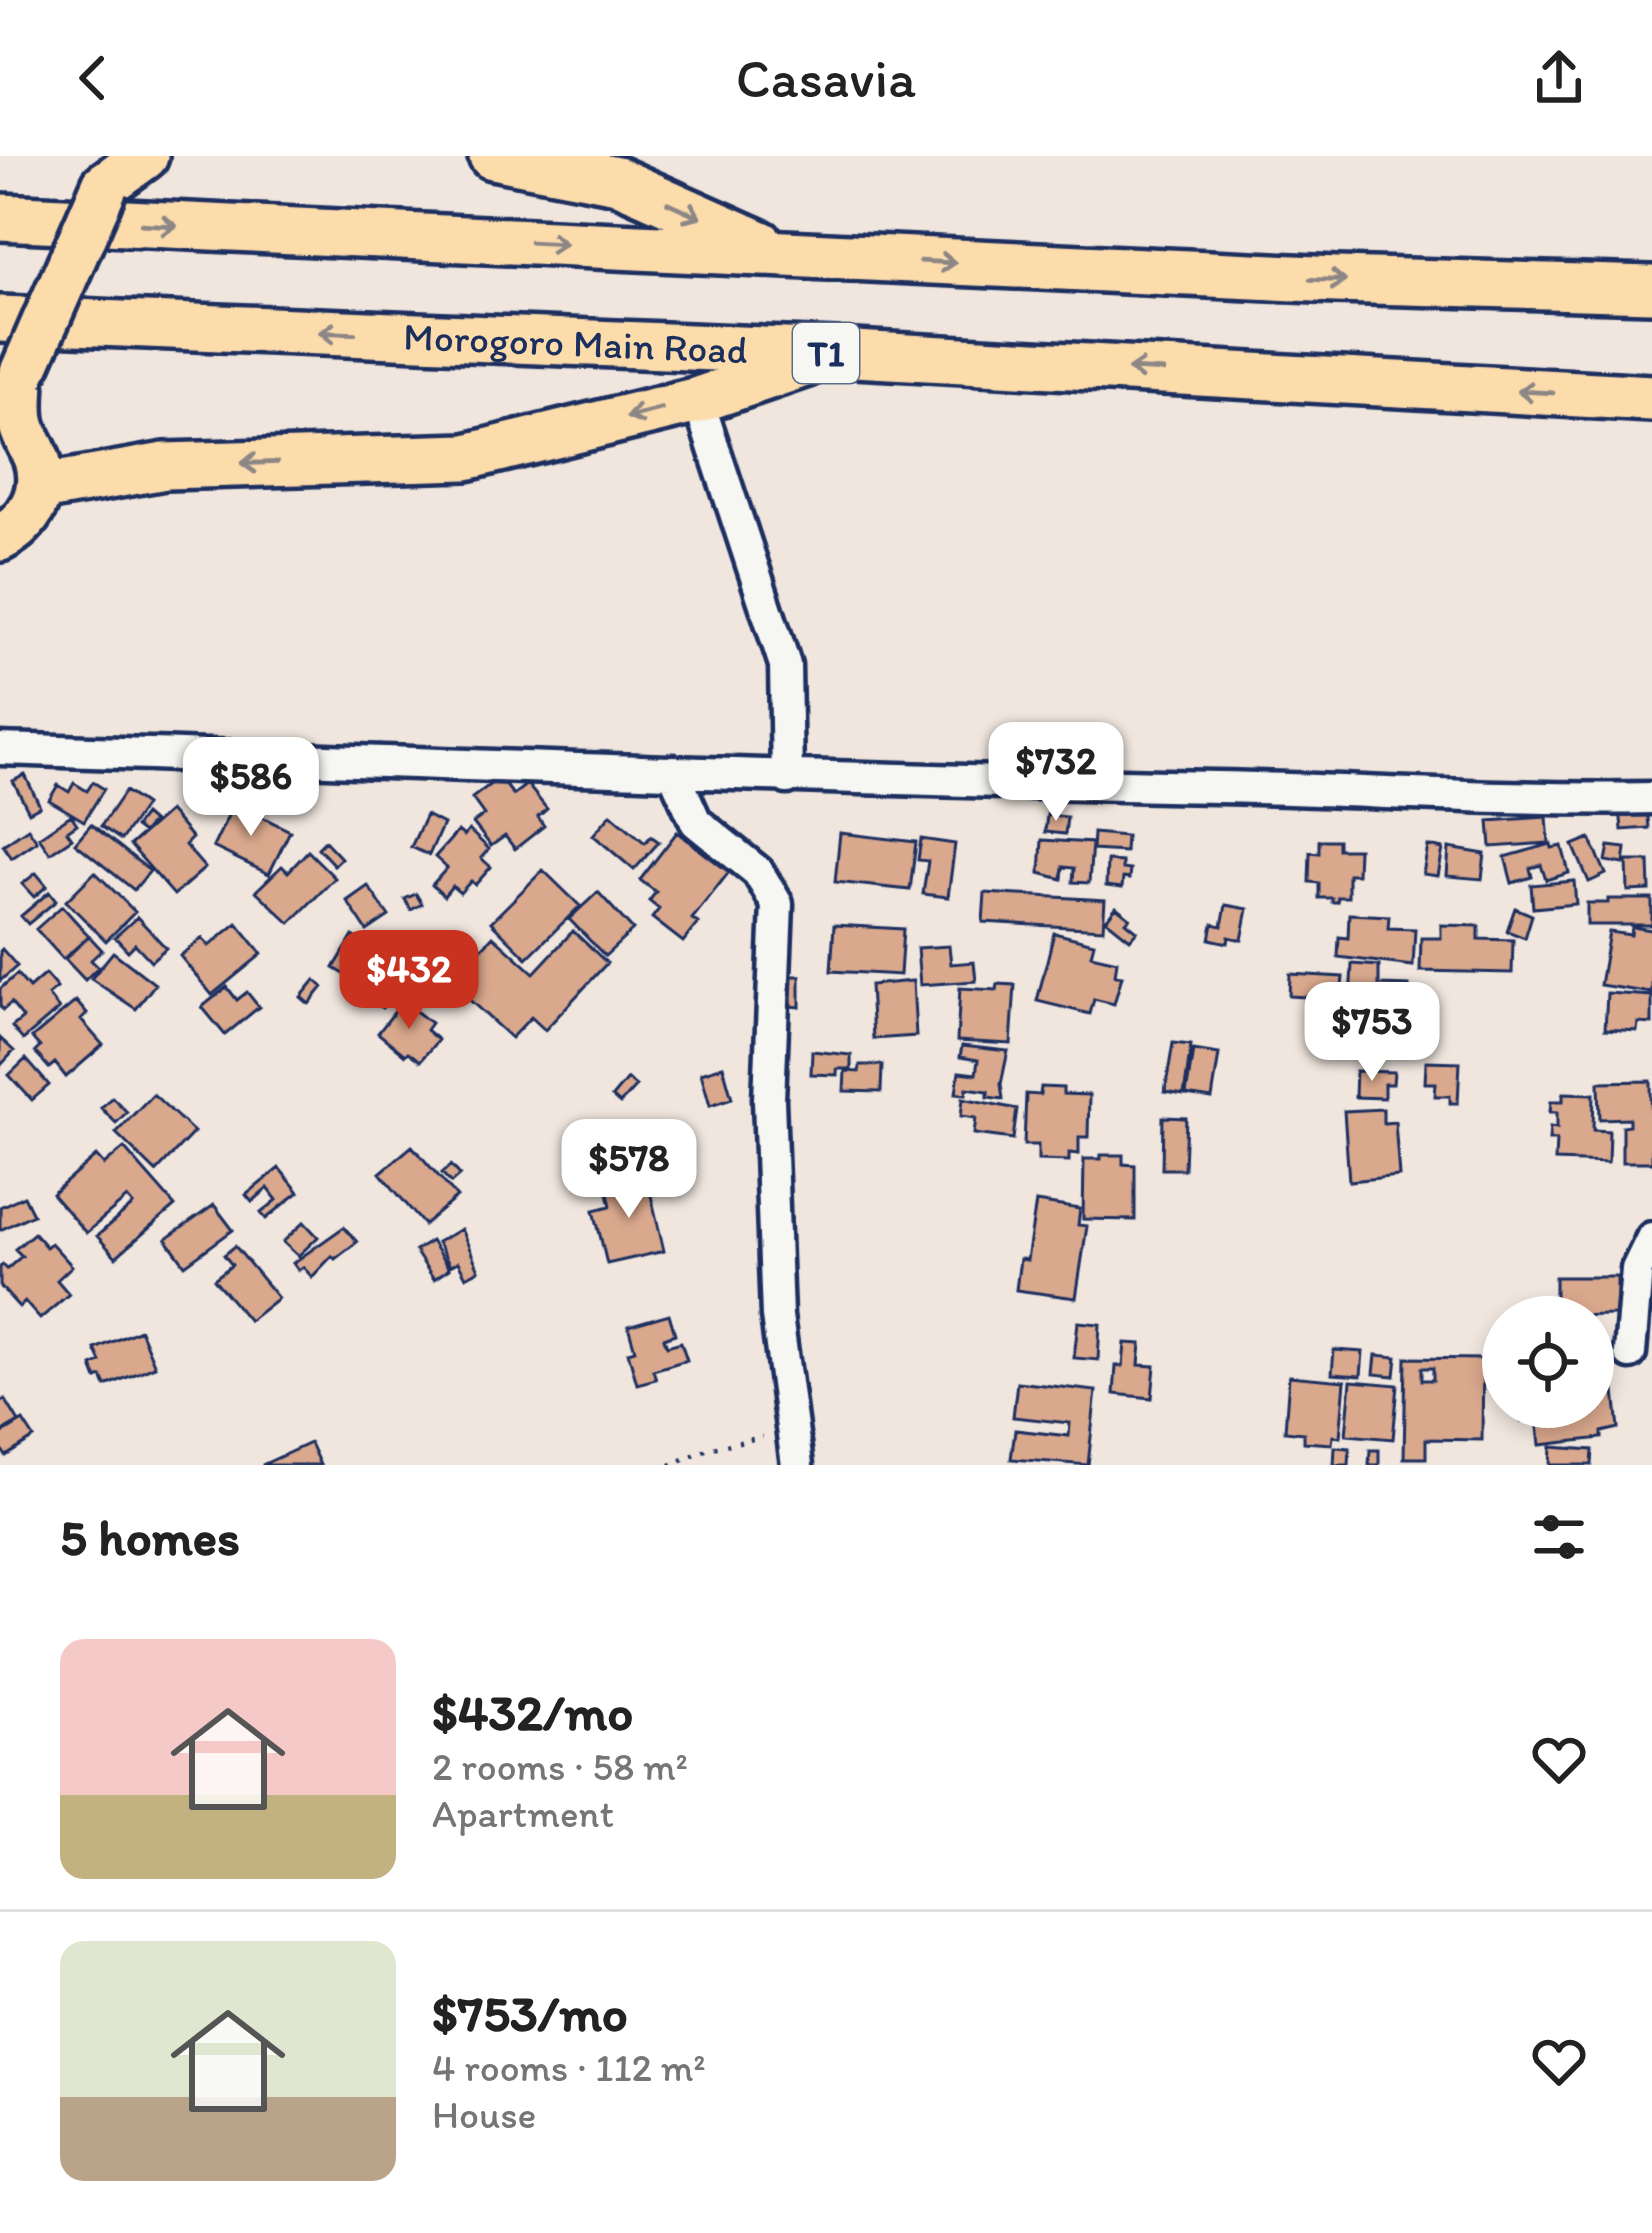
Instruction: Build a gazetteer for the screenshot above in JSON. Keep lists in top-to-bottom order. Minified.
{"streets":{"highway":["Morogoro Main Road","T1"]},"page":{"header":"Casavia","price":["$732","$586","$432","$753","$578"],"heading":"5 homes","list":[{"name":"$432/mo","note":"2 rooms · 58 m² · Apartment"},{"name":"$753/mo","note":"4 rooms · 112 m² · House"}]}}
